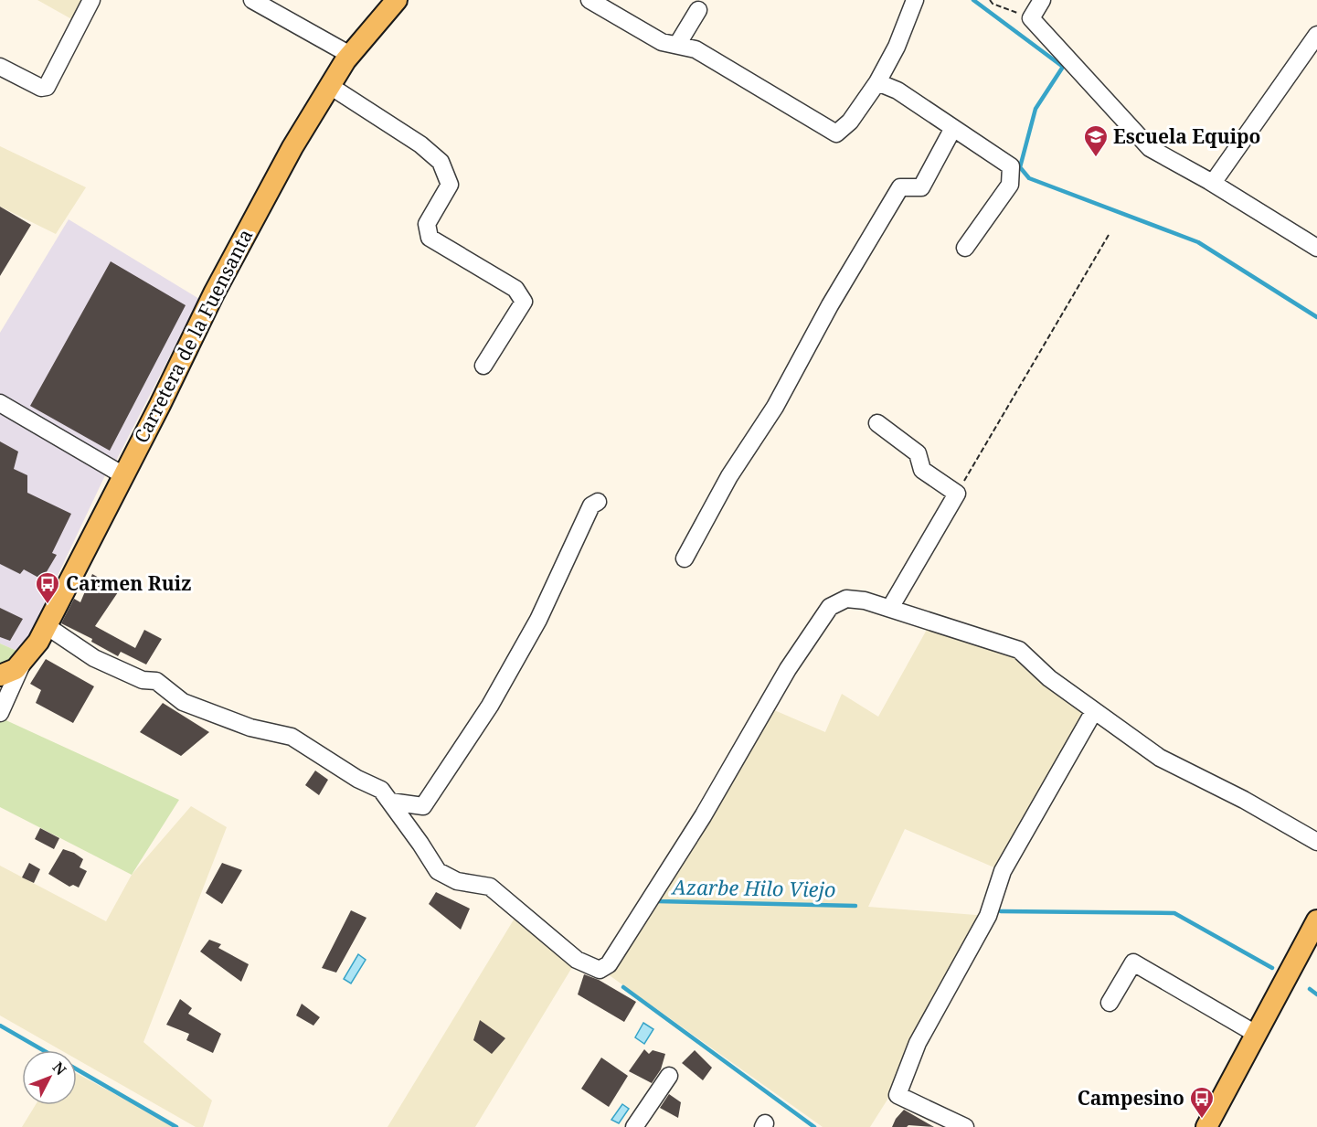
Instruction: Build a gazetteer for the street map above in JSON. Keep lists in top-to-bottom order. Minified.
{"streets":{"main road":["Carretera de la Fuensanta"]},"water":["Azarbe Hilo Viejo"],"places":{"school or university":["Escuela Equipo"],"bus stop":["Carmen Ruiz","Campesino"]},"north":"top right"}
